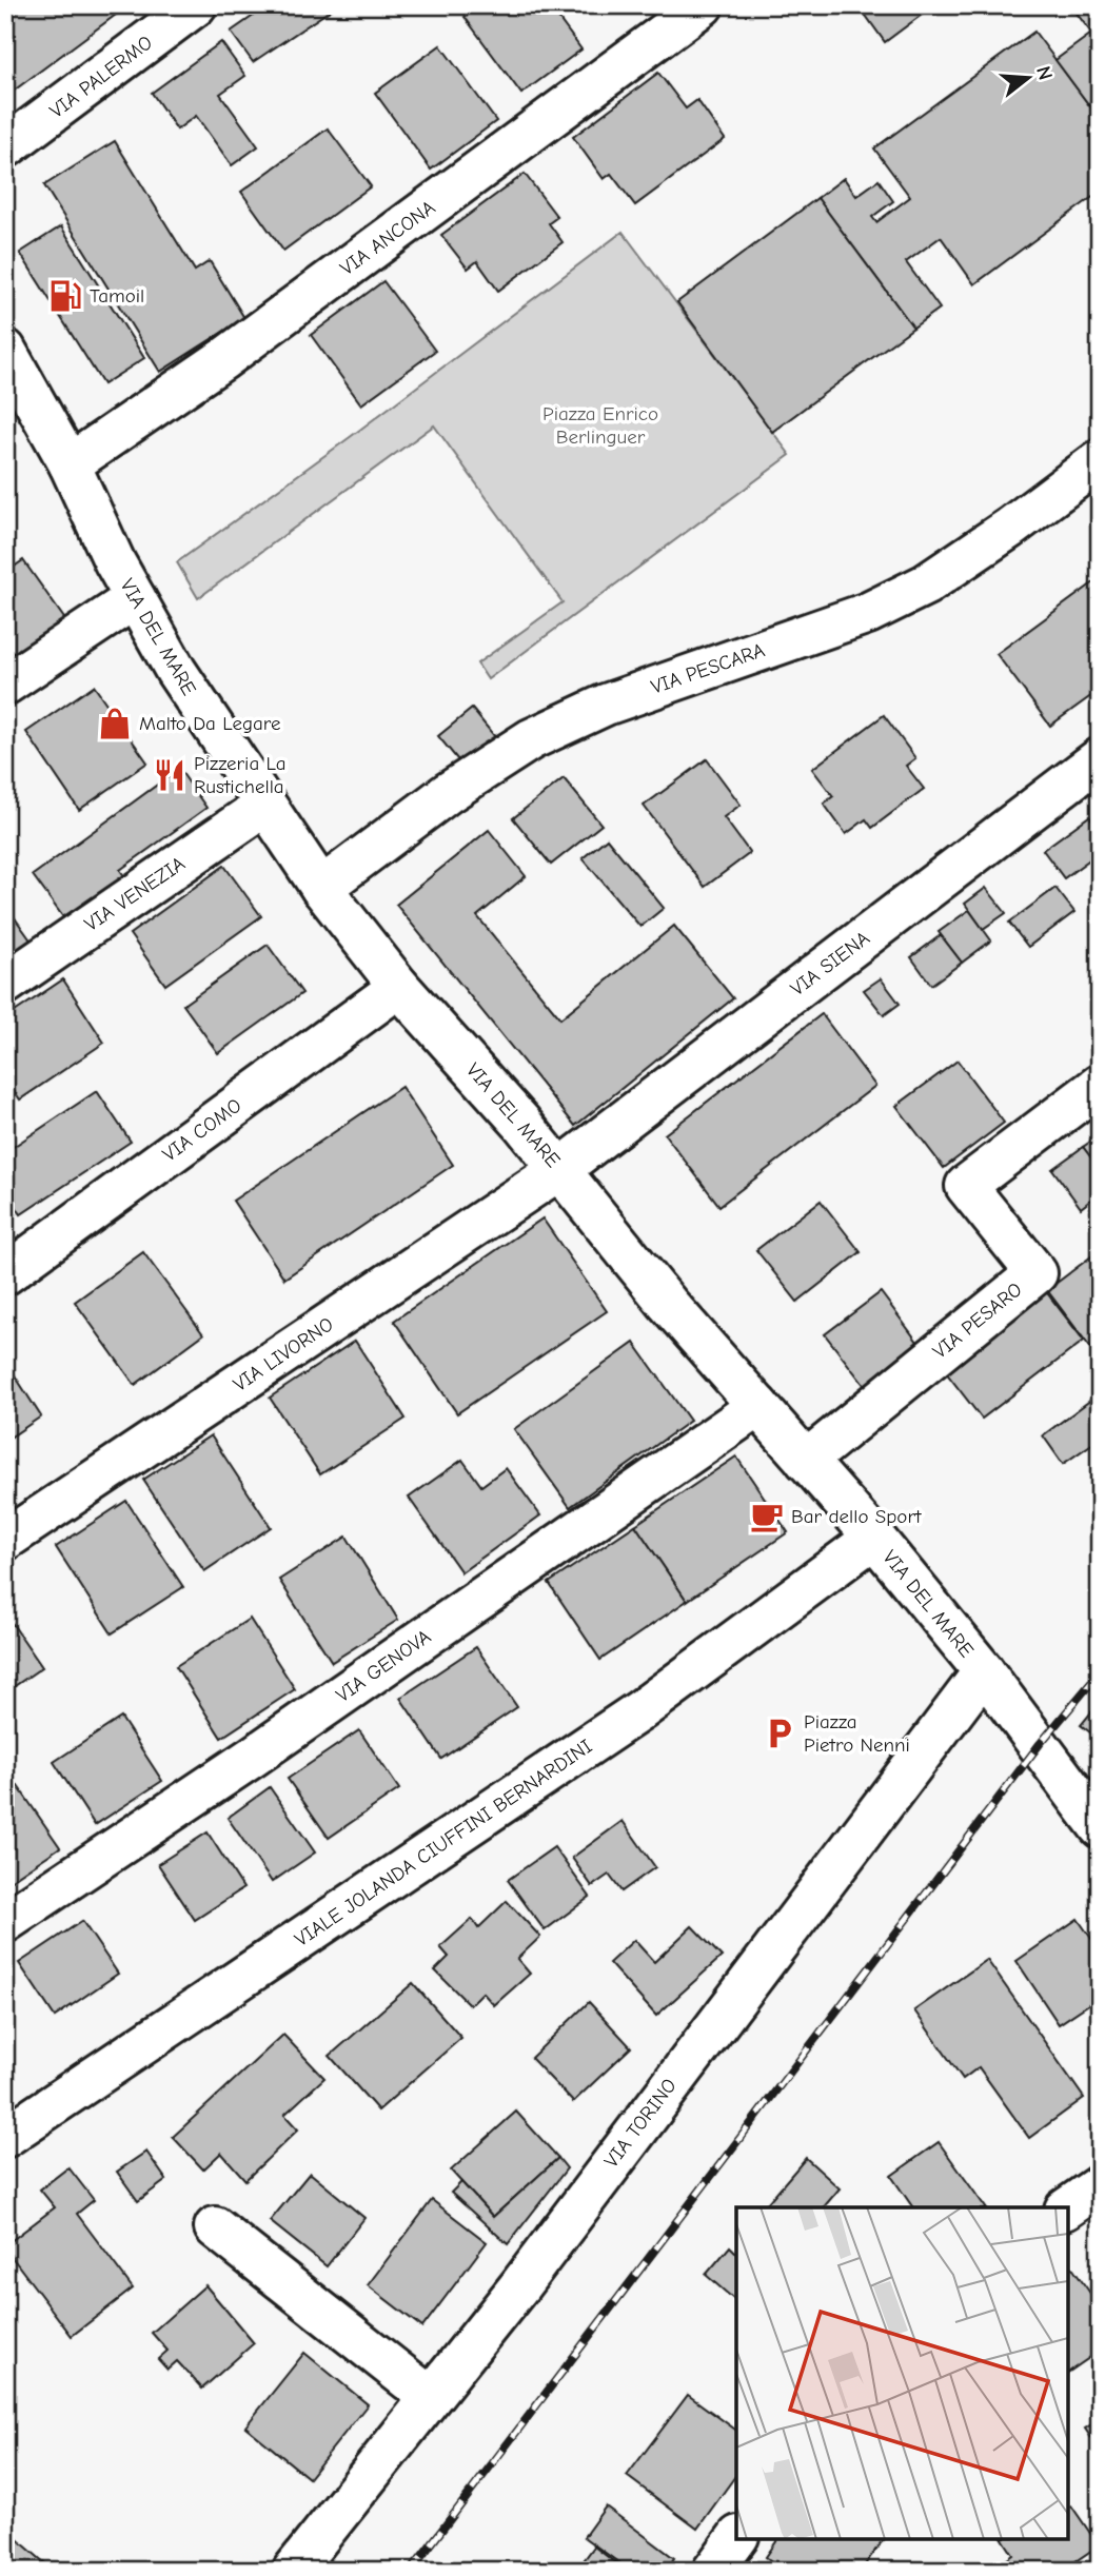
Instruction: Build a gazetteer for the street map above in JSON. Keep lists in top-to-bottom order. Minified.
{"streets":{"street":["VIA PALERMO","VIA ANCONA","VIA DEL MARE","VIA PESCARA","VIA VENEZIA","VIA SIENA","VIA COMO","VIA PESARO","VIA LIVORNO","VIA GENOVA","VIALE JOLANDA CIUFFINI BERNARDINI","VIA TORINO"]},"crossings":[["VIA ANCONA","VIA DEL MARE"],["VIA DEL MARE","VIA PESCARA"],["VIA DEL MARE","VIA VENEZIA"],["VIA DEL MARE","VIA SIENA"],["VIA DEL MARE","VIA COMO"],["VIA DEL MARE","VIA PESARO"],["VIA DEL MARE","VIA LIVORNO"],["VIA DEL MARE","VIA GENOVA"],["VIA DEL MARE","VIALE JOLANDA CIUFFINI BERNARDINI"],["VIA DEL MARE","VIA TORINO"],["VIA SIENA","VIA LIVORNO"]],"parks":["Piazza Enrico Berlinguer"],"places":{"fuel station":["Tamoil"],"shop":["Malto Da Legare"],"restaurant":["Pizzeria La Rustichella"],"cafe":["Bar dello Sport"],"parking":["Piazza Pietro Nenni"]},"north":"right"}
